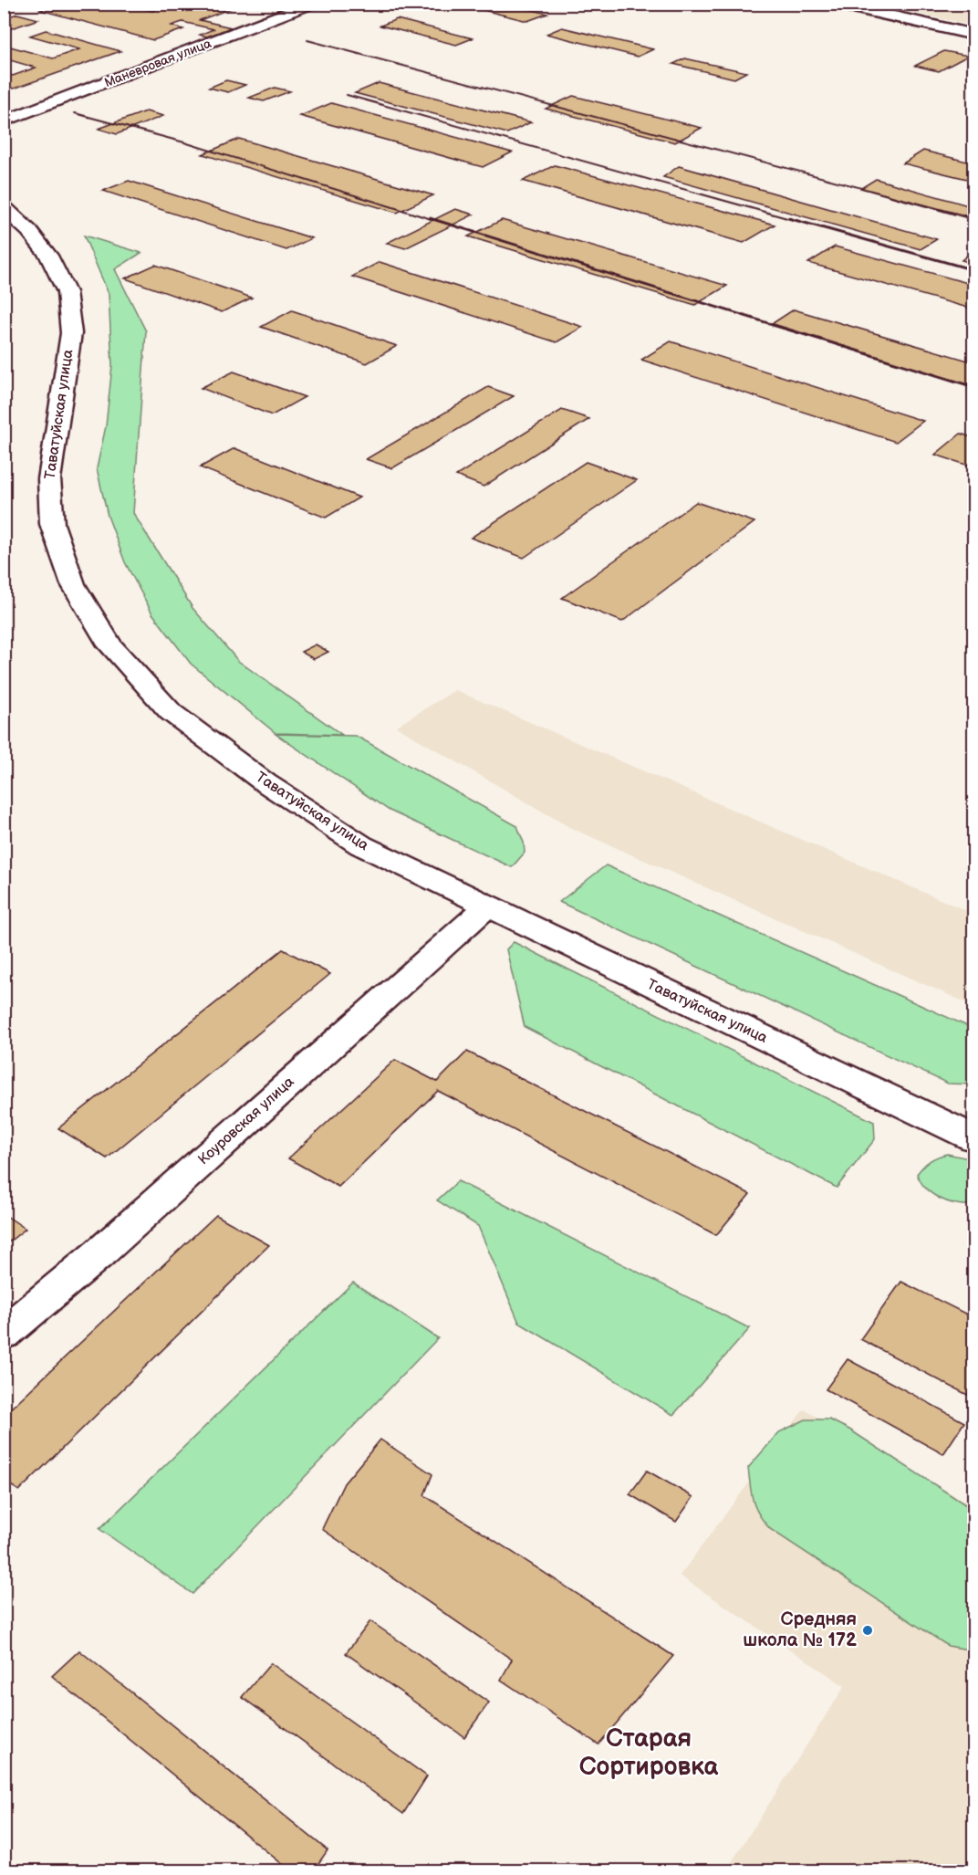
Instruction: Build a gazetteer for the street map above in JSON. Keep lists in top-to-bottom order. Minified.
{"streets":{"main road":["Маневровая улица","Таватуйская улица","Коуровская улица"]},"crossings":[["Таватуйская улица","Коуровская улица"]],"districts":["Старая Сортировка"],"places":["Средняя школа № 172"]}
